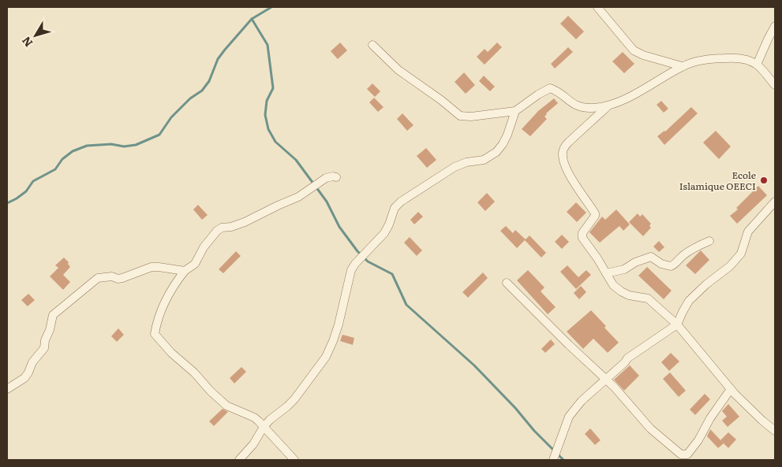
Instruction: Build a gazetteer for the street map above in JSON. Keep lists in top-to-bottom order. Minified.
{"places":["Ecole Islamique OEECI"],"north":"bottom left"}
